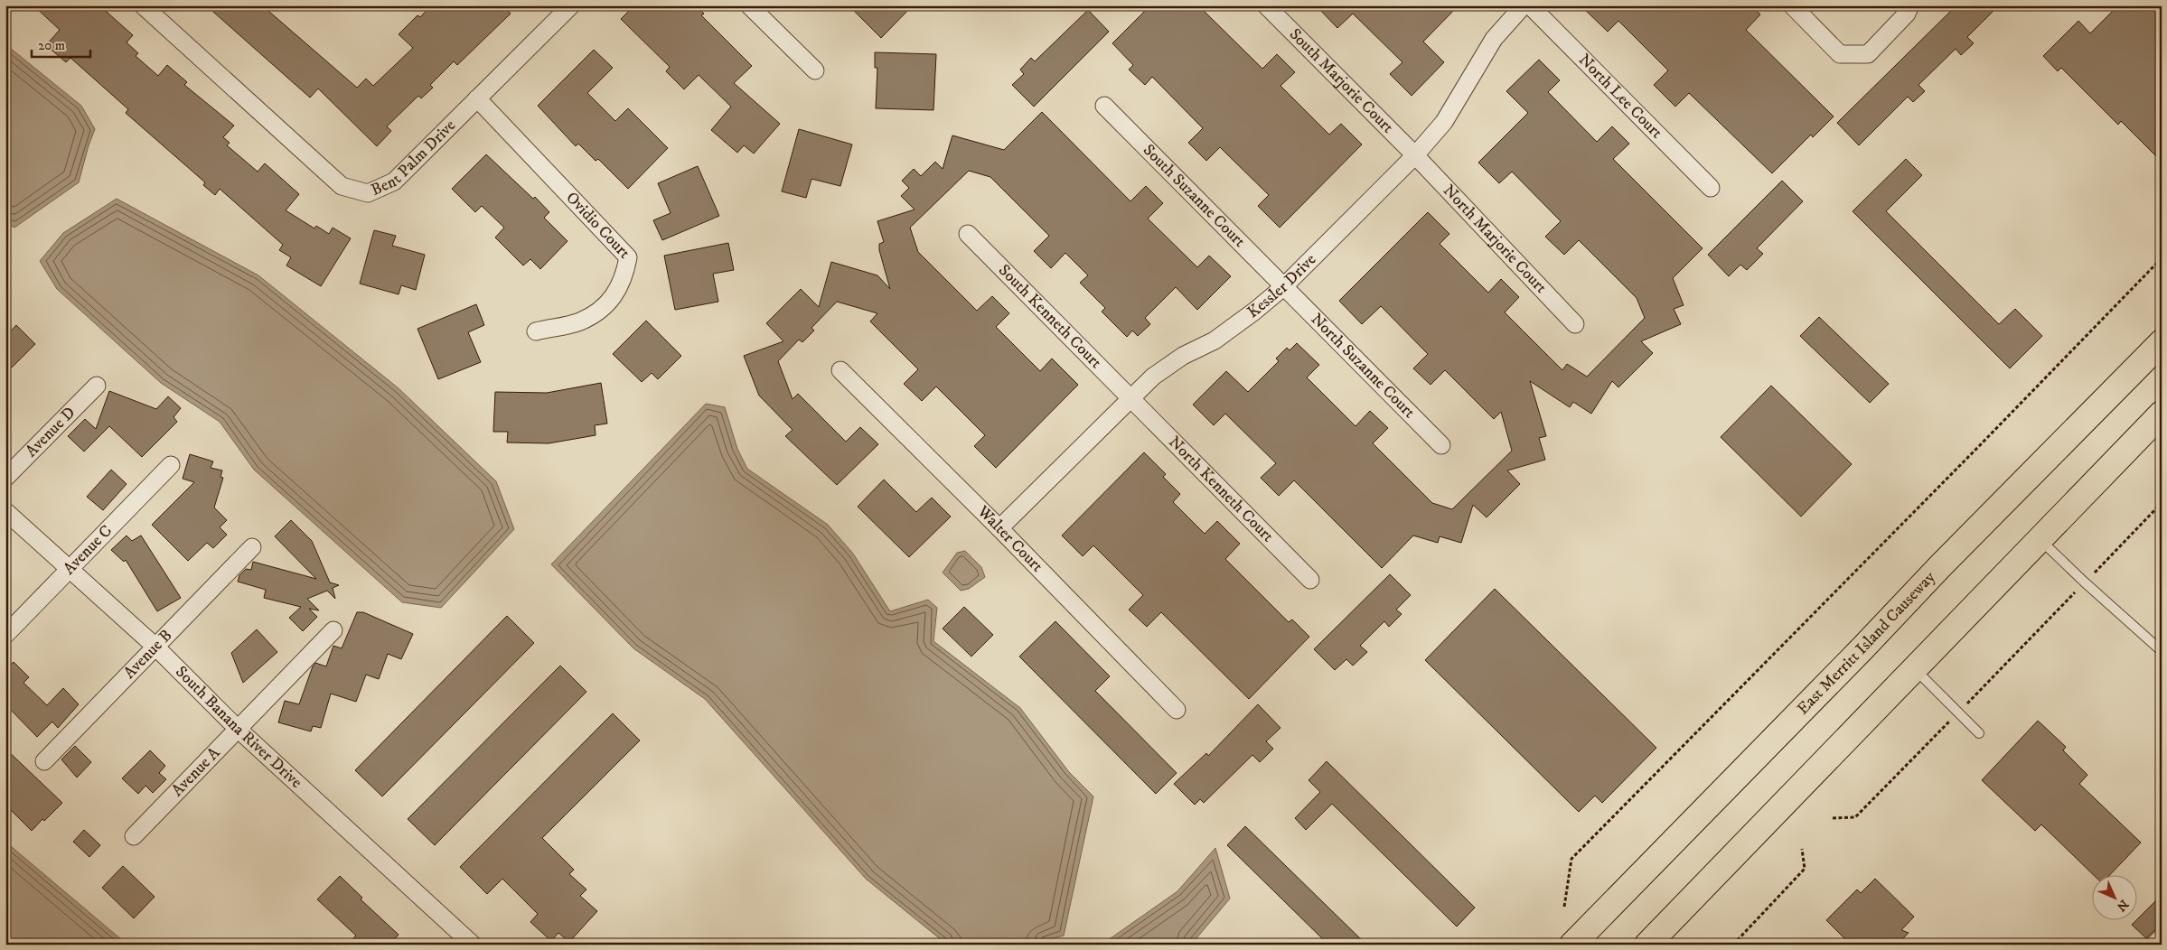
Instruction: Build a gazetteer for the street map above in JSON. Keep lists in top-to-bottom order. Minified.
{"streets":{"main road":["East Merritt Island Causeway"],"street":["South Marjorie Court","North Lee Court","Bent Palm Drive","South Suzanne Court","Ovidio Court","North Marjorie Court","Kessler Drive","South Kenneth Court","North Suzanne Court","Avenue D","North Kenneth Court","Walter Court","Avenue C","Avenue B","South Banana River Drive","Avenue A"]},"crossings":[["South Marjorie Court","North Marjorie Court"],["South Marjorie Court","Kessler Drive"],["Bent Palm Drive","Ovidio Court"],["South Suzanne Court","Kessler Drive"],["South Suzanne Court","North Suzanne Court"],["North Marjorie Court","Kessler Drive"],["Kessler Drive","South Kenneth Court"],["Kessler Drive","North Suzanne Court"],["Kessler Drive","North Kenneth Court"],["Kessler Drive","Walter Court"],["South Kenneth Court","North Kenneth Court"],["Avenue C","South Banana River Drive"],["Avenue B","South Banana River Drive"],["South Banana River Drive","Avenue A"]],"scale_bar":"20 m","north":"bottom right"}
